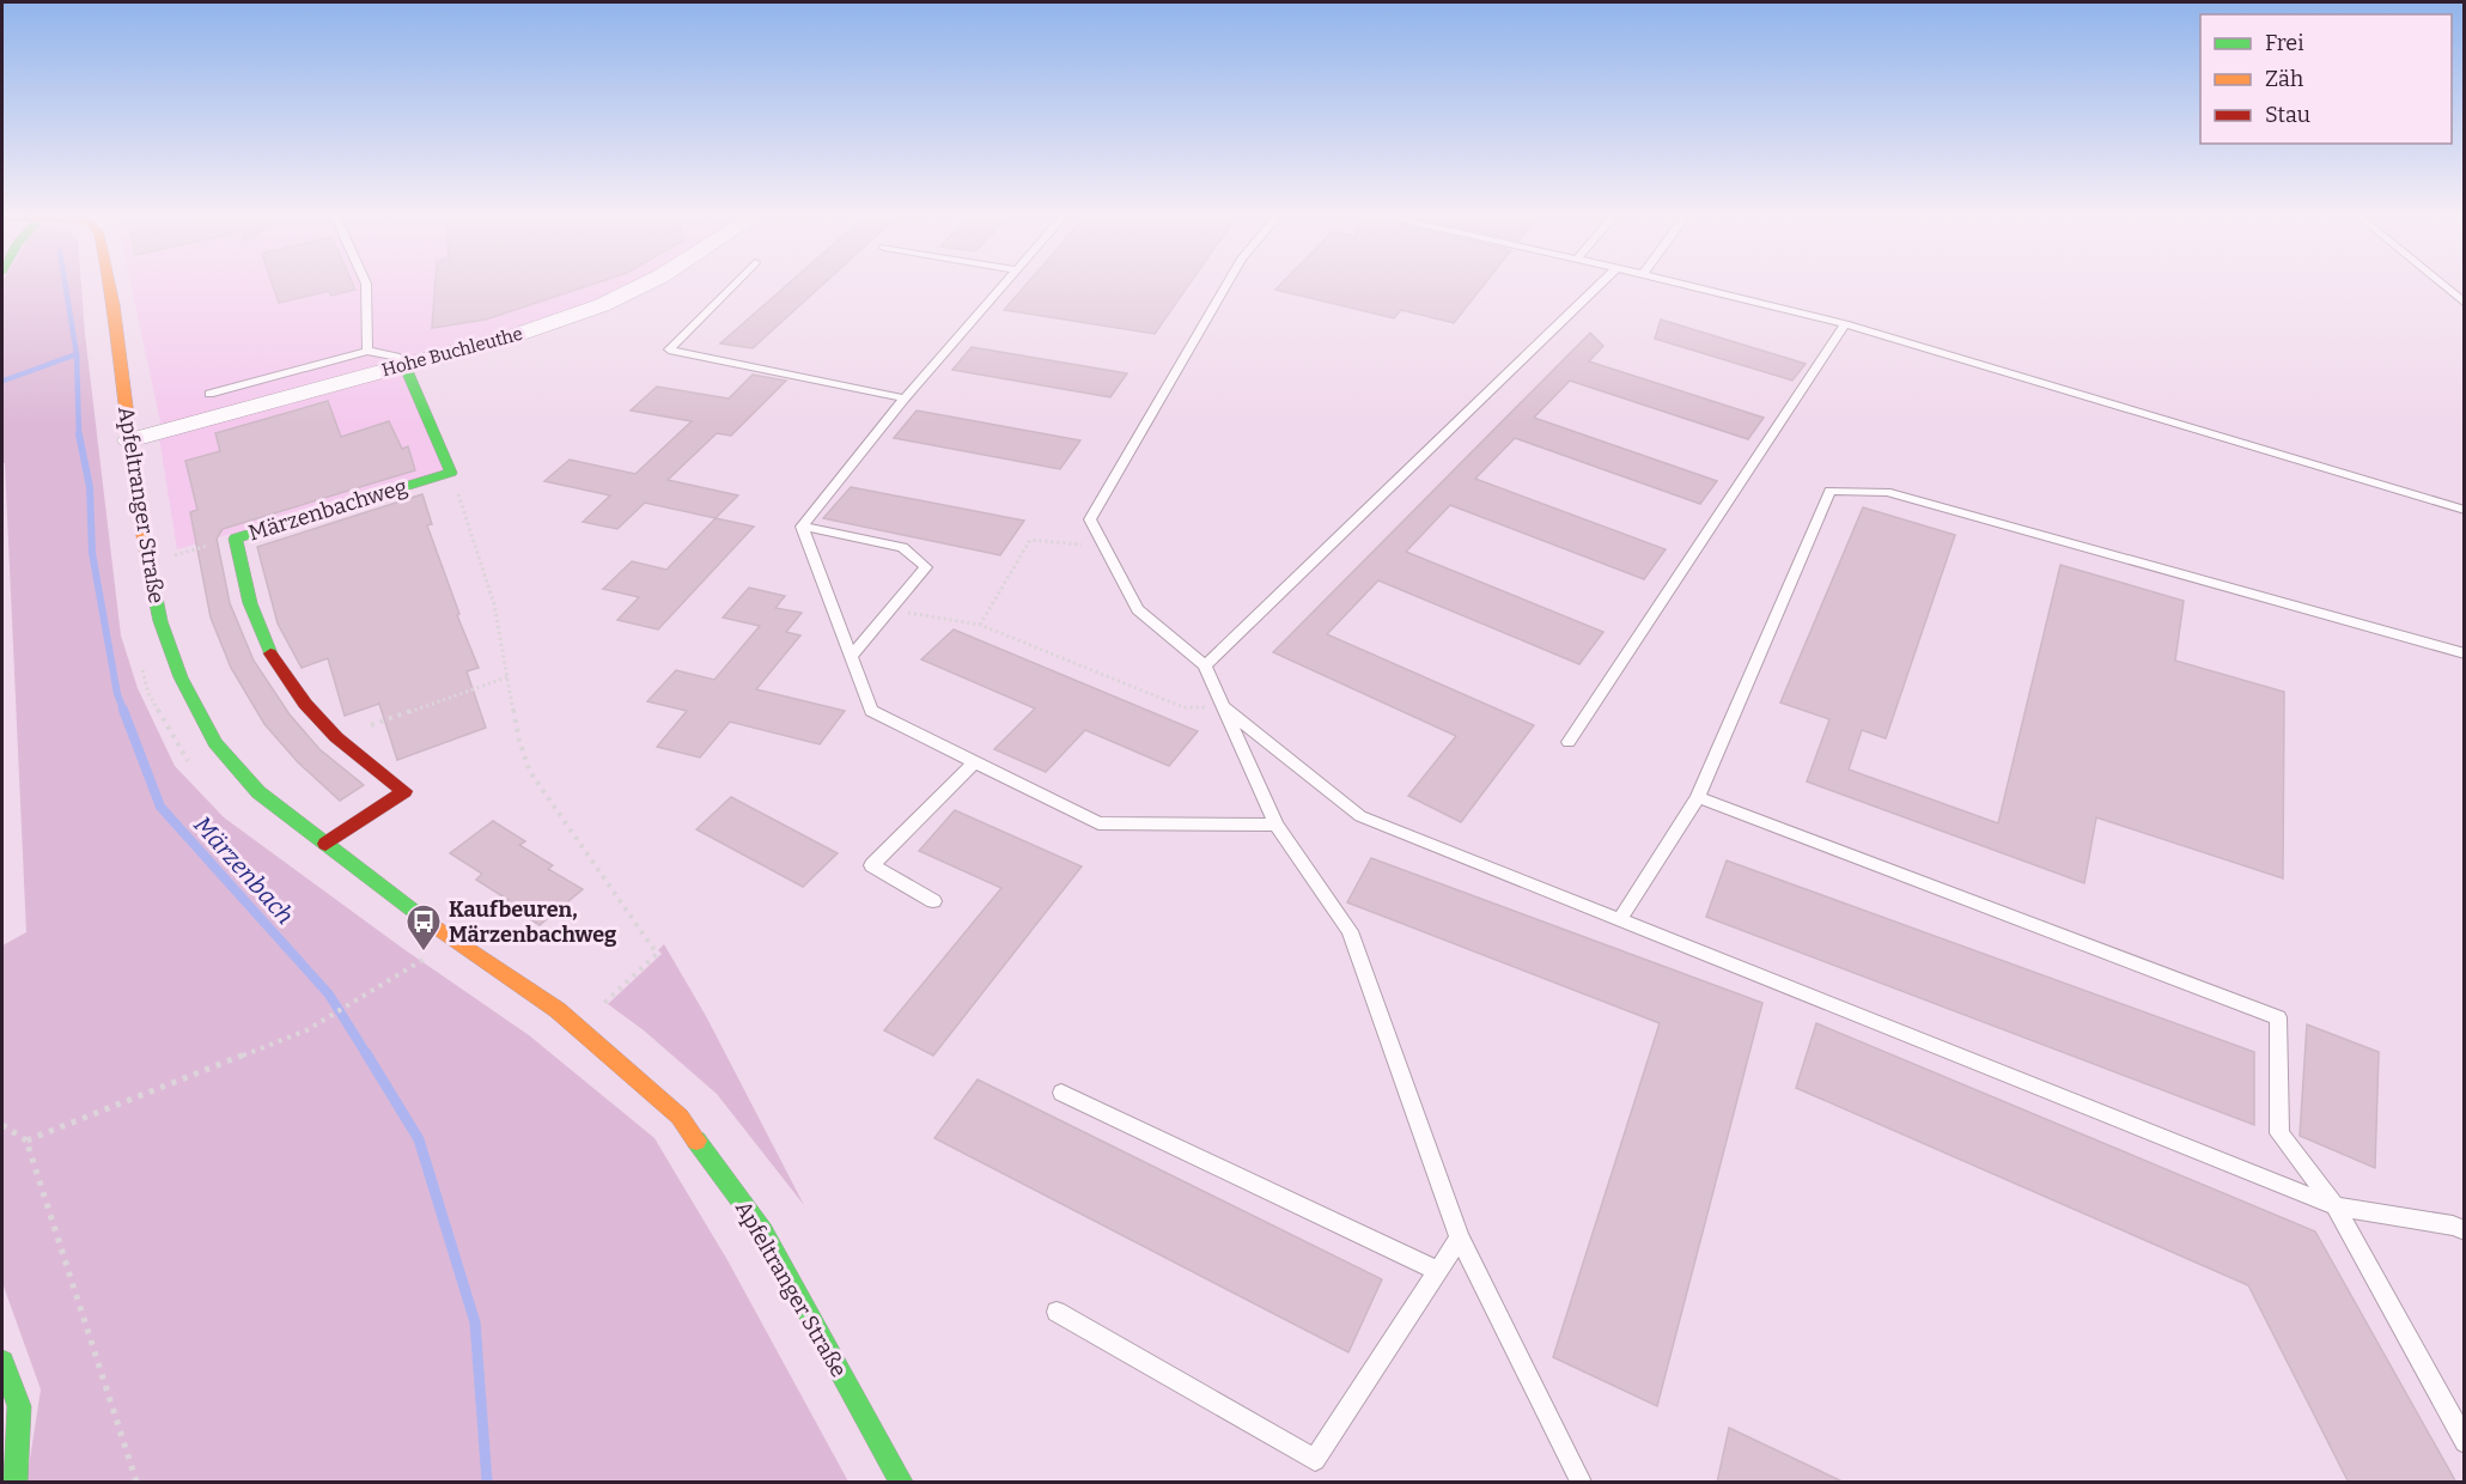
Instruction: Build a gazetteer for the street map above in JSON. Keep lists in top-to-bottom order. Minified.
{"streets":{"street":["Hohe Buchleuthe","Apfeltranger Straße","Märzenbachweg"]},"crossings":[["Hohe Buchleuthe","Apfeltranger Straße"],["Apfeltranger Straße","Märzenbachweg"]],"water":["Märzenbach"],"places":{"bus stop":["Kaufbeuren, Märzenbachweg"]},"legend":["Frei","Zäh","Stau"]}
